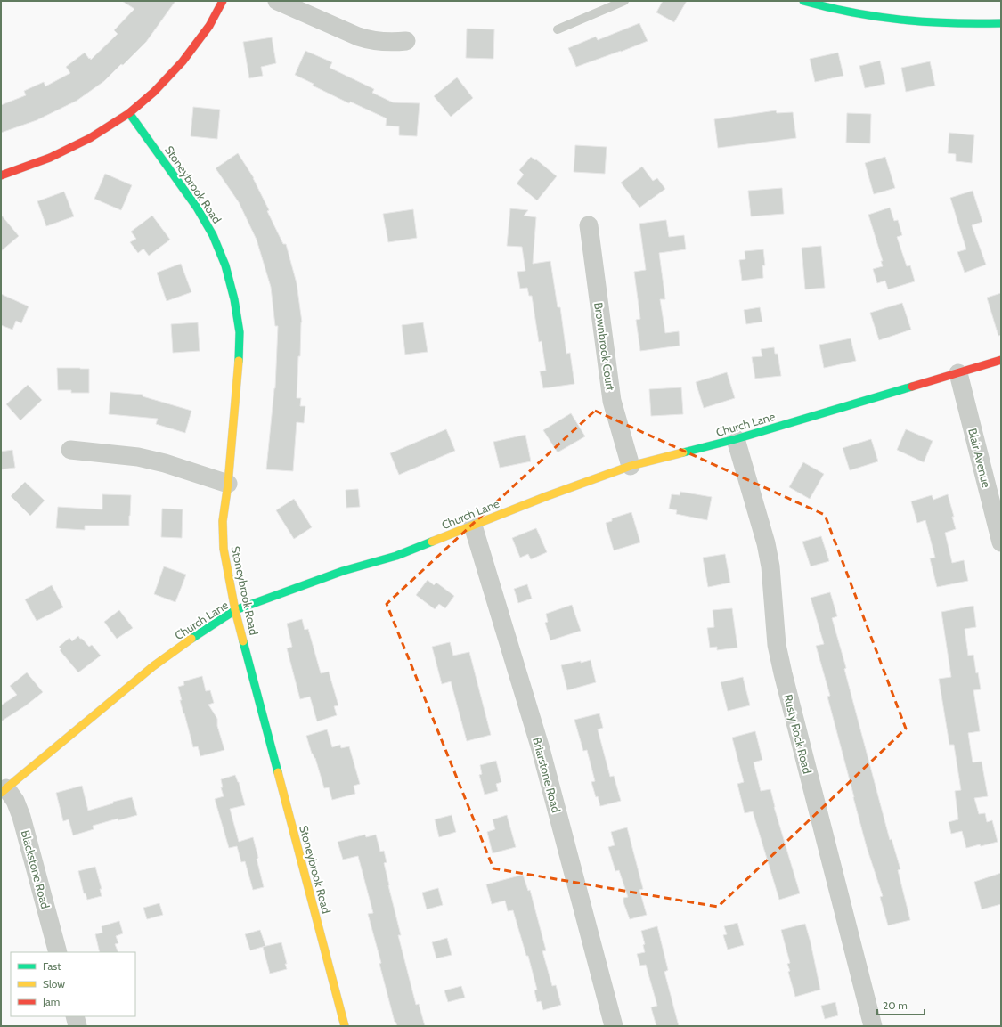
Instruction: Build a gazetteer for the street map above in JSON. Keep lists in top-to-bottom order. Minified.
{"streets":{"street":["Stoneybrook Road","Brownbrook Court","Church Lane","Blair Avenue","Rusty Rock Road","Briarstone Road","Blackstone Road"]},"crossings":[["Stoneybrook Road","Church Lane"],["Brownbrook Court","Church Lane"],["Church Lane","Blair Avenue"],["Church Lane","Rusty Rock Road"],["Church Lane","Briarstone Road"],["Church Lane","Blackstone Road"]],"legend":["Fast","Slow","Jam"],"scale_bar":"20 m"}
